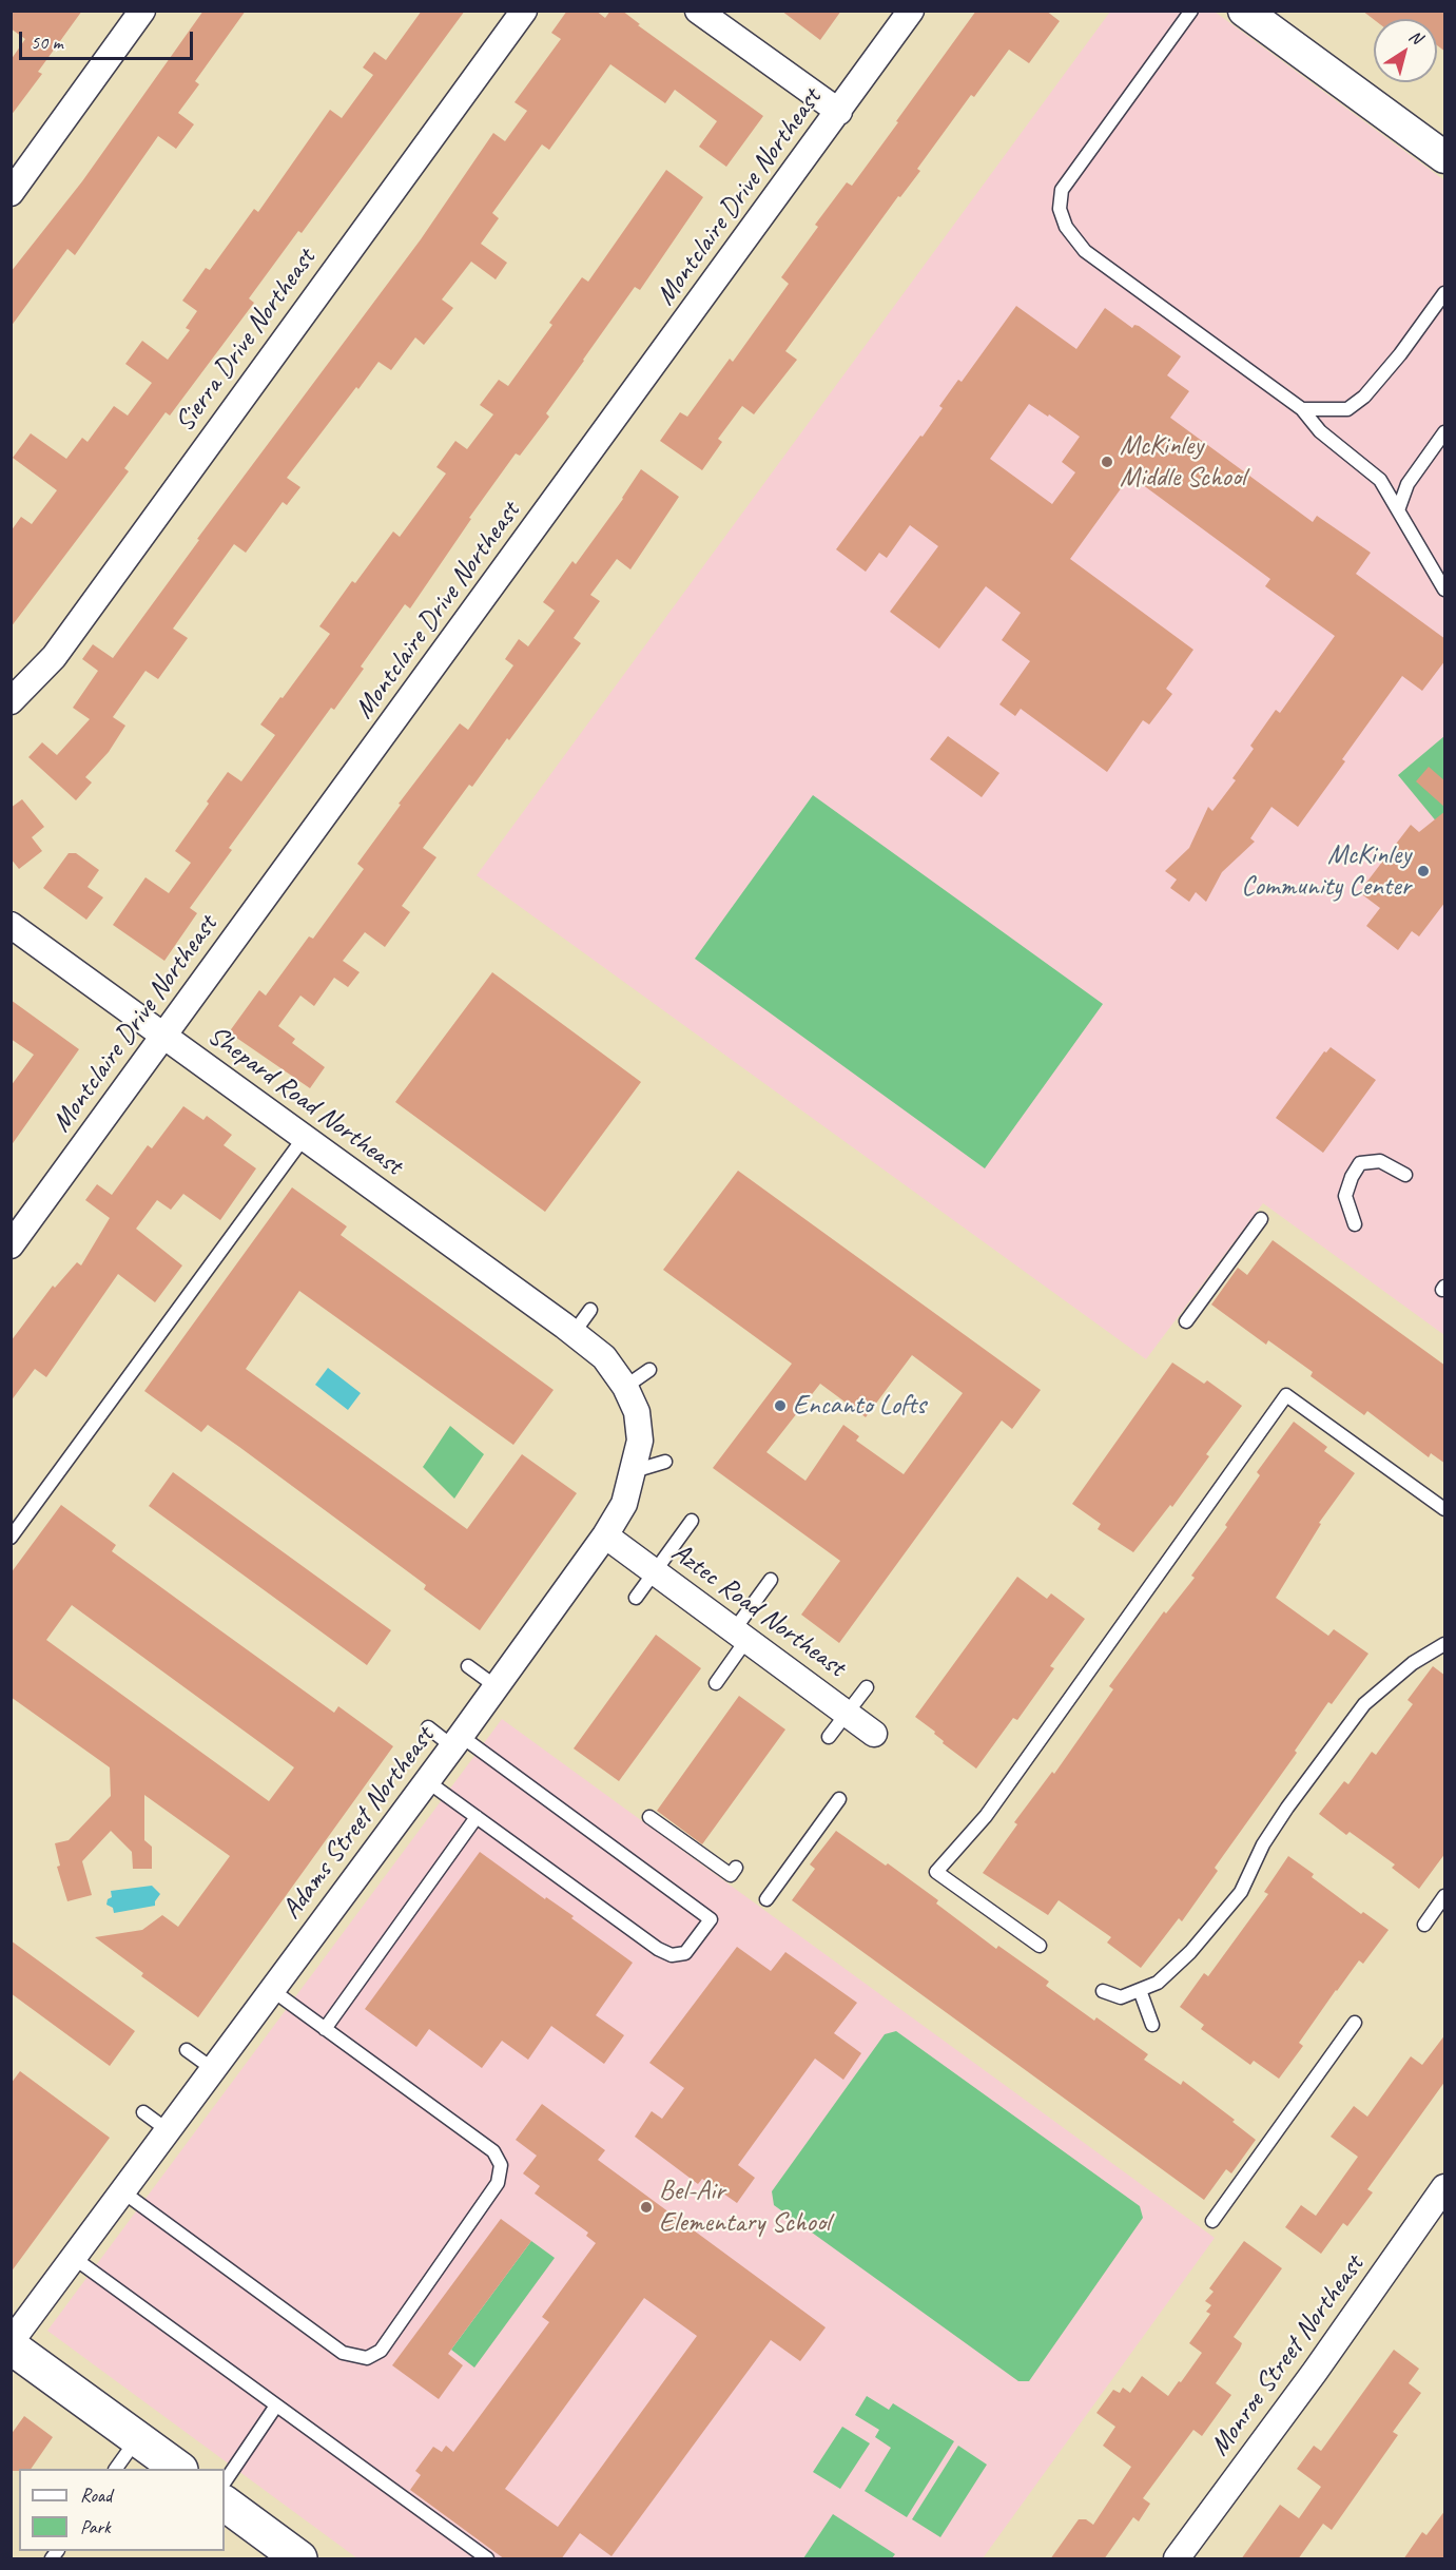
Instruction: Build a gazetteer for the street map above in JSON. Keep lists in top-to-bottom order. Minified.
{"streets":{"street":["Montclaire Drive Northeast","Sierra Drive Northeast","Shepard Road Northeast","Aztec Road Northeast","Adams Street Northeast","Monroe Street Northeast"]},"crossings":[["Montclaire Drive Northeast","Shepard Road Northeast"],["Shepard Road Northeast","Adams Street Northeast"],["Aztec Road Northeast","Adams Street Northeast"]],"places":["McKinley Middle School","McKinley Community Center","Encanto Lofts","Bel-Air Elementary School"],"legend":["Road","Park"],"scale_bar":"50 m","north":"top right"}
